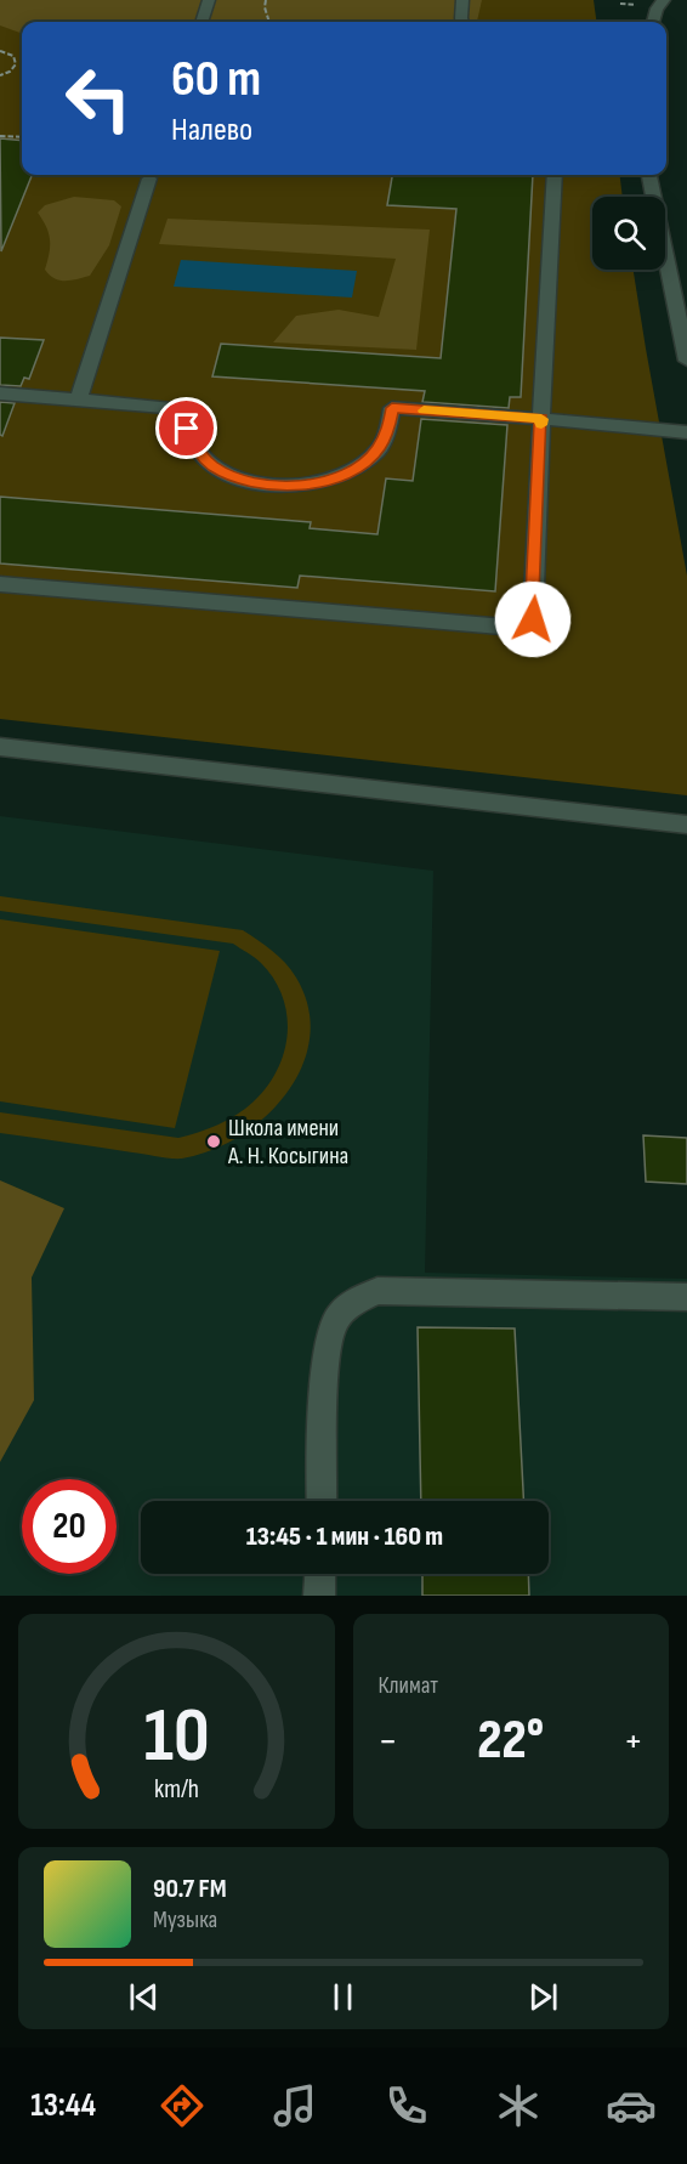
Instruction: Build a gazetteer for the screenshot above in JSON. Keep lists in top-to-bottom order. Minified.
{"places":["Школа имени А. Н. Косыгина"],"page":{"turn":["60 m","Налево"],"limit":"20","trip":"13:45 · 1 мин · 160 m","tile":"Климат","heat":["−","22°","+"],"song":["90.7 FM","Музыка"],"tabs":"13:44","gauge":["10","km/h"]}}
